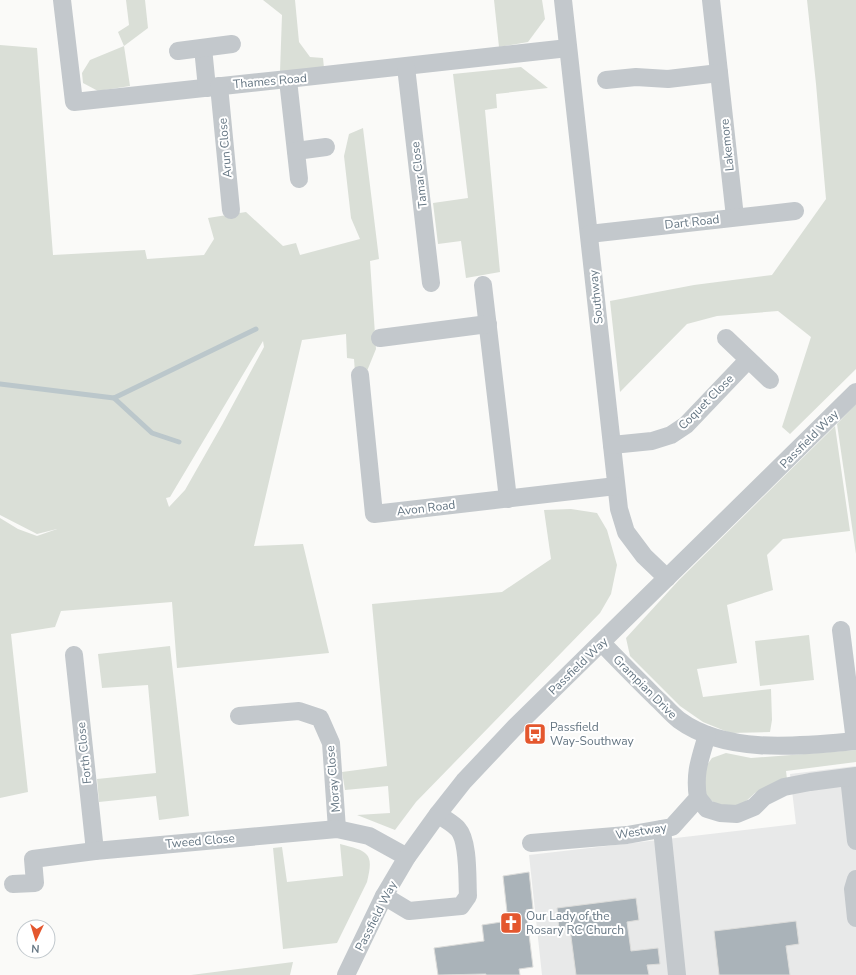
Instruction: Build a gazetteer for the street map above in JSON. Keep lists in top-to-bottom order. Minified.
{"streets":{"street":["Thames Road","Lakemore","Arun Close","Tamar Close","Dart Road","Southway","Coquet Close","Passfield Way","Avon Road","Grampian Drive","Forth Close","Moray Close","Westway","Tweed Close"]},"crossings":[["Thames Road","Arun Close"],["Thames Road","Tamar Close"],["Thames Road","Southway"],["Lakemore","Dart Road"],["Dart Road","Southway"],["Southway","Coquet Close"],["Southway","Passfield Way"],["Southway","Avon Road"],["Passfield Way","Grampian Drive"],["Passfield Way","Tweed Close"],["Forth Close","Tweed Close"],["Moray Close","Tweed Close"]],"places":{"bus stop":["Passfield Way-Southway"],"church":["Our Lady of the Rosary RC Church"]},"north":"bottom"}
